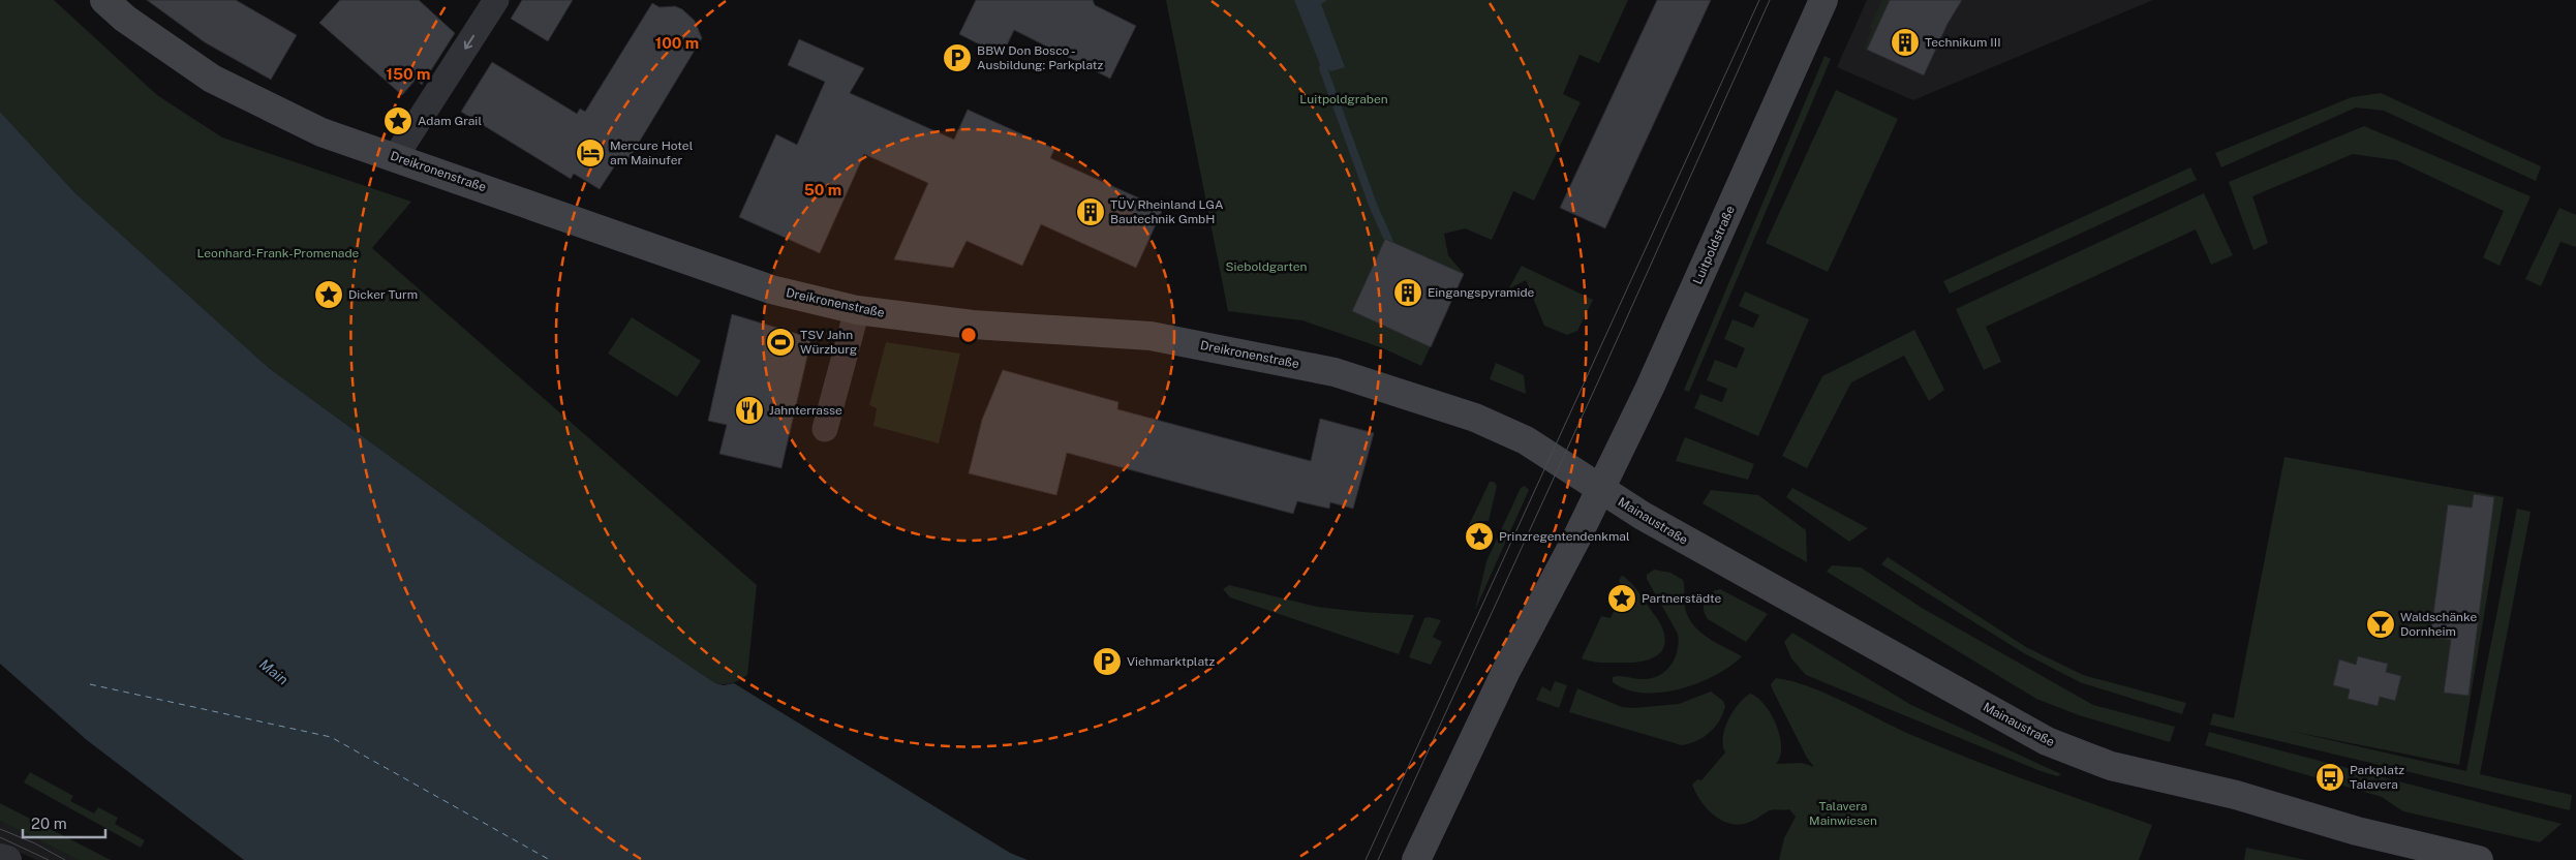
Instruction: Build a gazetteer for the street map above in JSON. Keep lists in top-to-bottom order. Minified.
{"streets":{"main road":["Dreikronenstraße","Luitpoldstraße","Mainaustraße"]},"crossings":[["Dreikronenstraße","Luitpoldstraße"],["Dreikronenstraße","Mainaustraße"],["Luitpoldstraße","Mainaustraße"]],"water":["Main"],"parks":["Luitpoldgraben","Leonhard-Frank-Promenade","Sieboldgarten","Talavera Mainwiesen"],"places":{"building":["Technikum III","TÜV Rheinland LGA Bautechnik GmbH","Eingangspyramide"],"parking":["BBW Don Bosco - Ausbildung: Parkplatz","Viehmarktplatz"],"place":["Adam Grail","Dicker Turm","Prinzregentendenkmal","Partnerstädte"],"hotel":["Mercure Hotel am Mainufer"],"sports":["TSV Jahn Würzburg"],"restaurant":["Jahnterrasse"],"bar":["Waldschänke Dornheim"],"bus stop":["Parkplatz Talavera"]},"scale_bar":"20 m","rings":["100 m","150 m","50 m"]}
